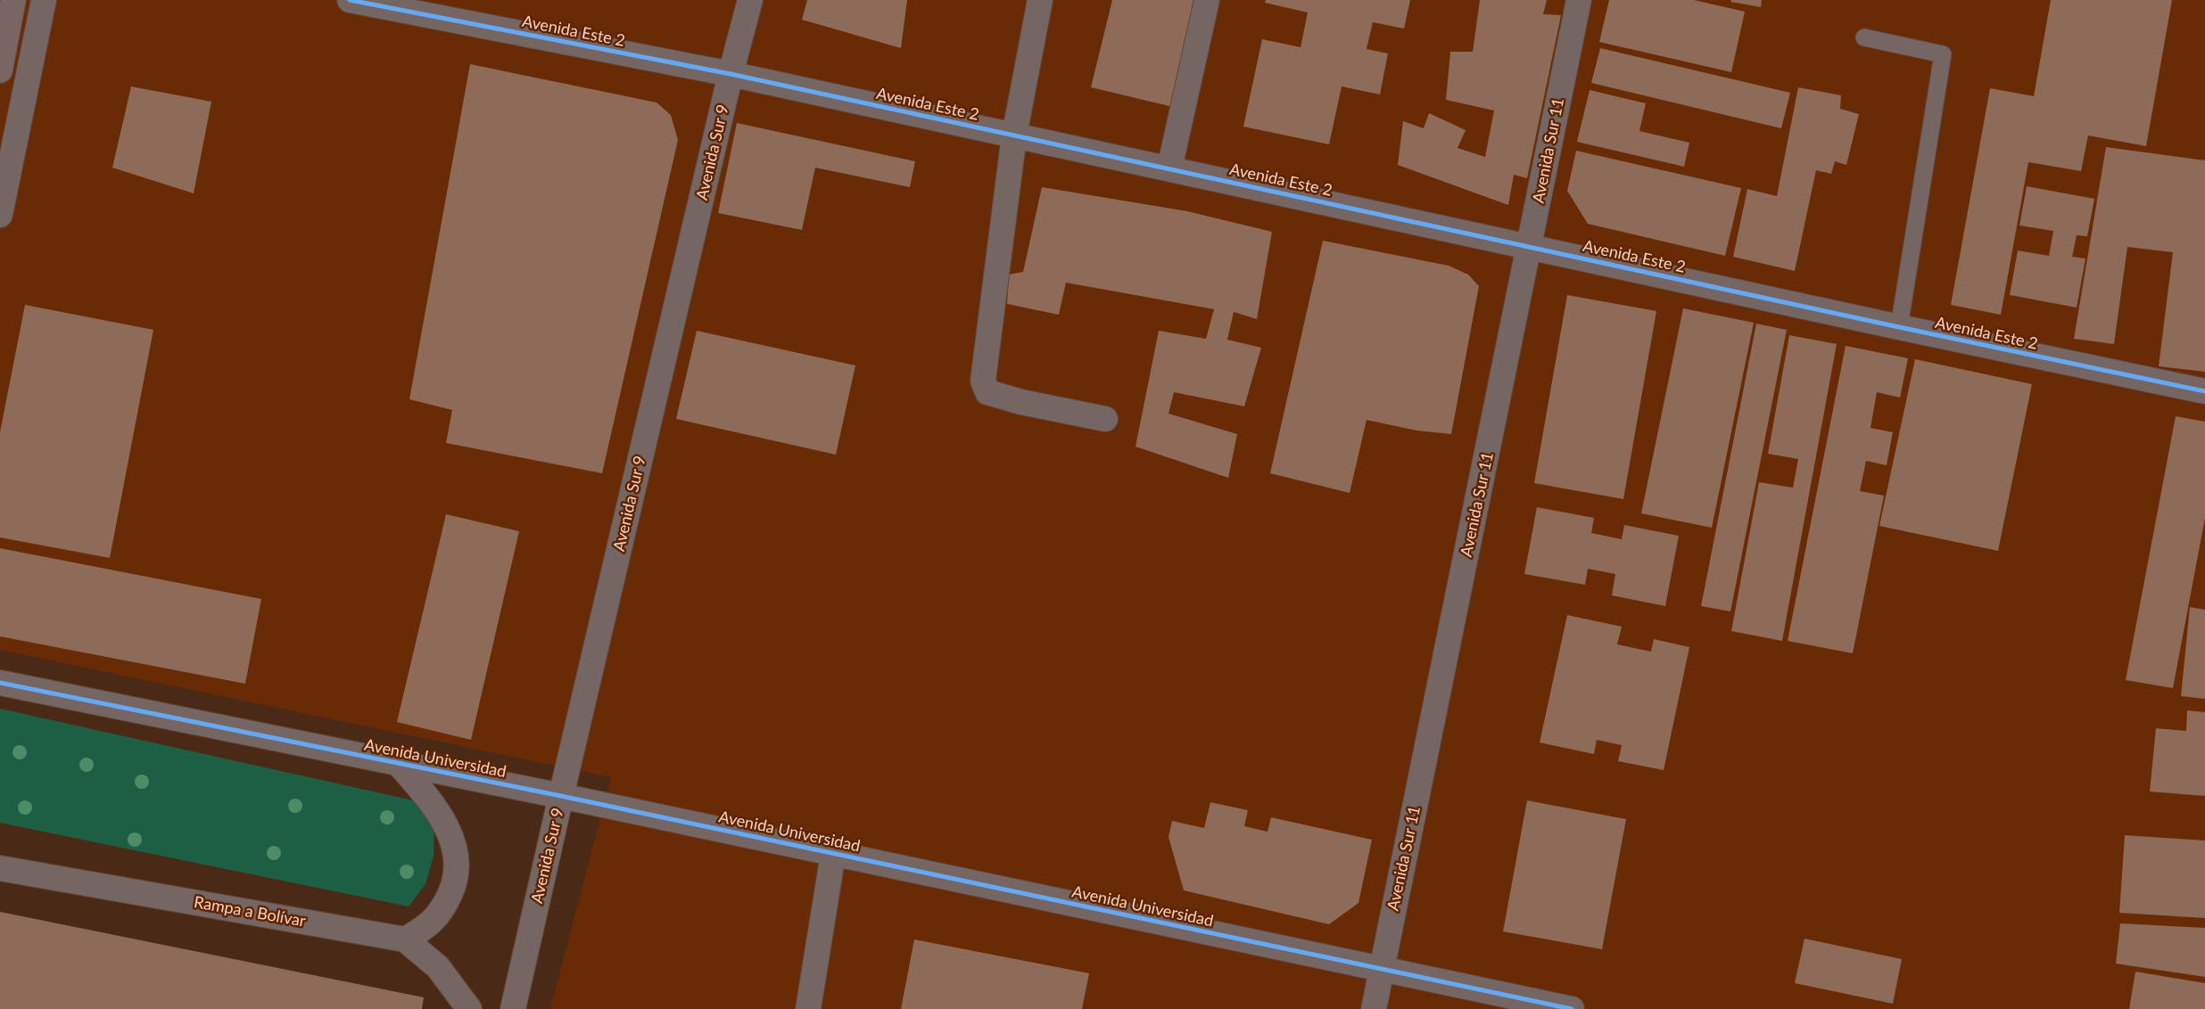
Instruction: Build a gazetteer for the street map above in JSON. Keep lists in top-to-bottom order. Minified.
{"streets":{"street":["Avenida Este 2","Avenida Sur 11","Avenida Sur 9","Avenida Universidad","Rampa a Bolívar"]},"crossings":[["Avenida Este 2","Avenida Sur 11"],["Avenida Este 2","Avenida Sur 9"],["Avenida Sur 11","Avenida Universidad"],["Avenida Sur 9","Avenida Universidad"]]}
